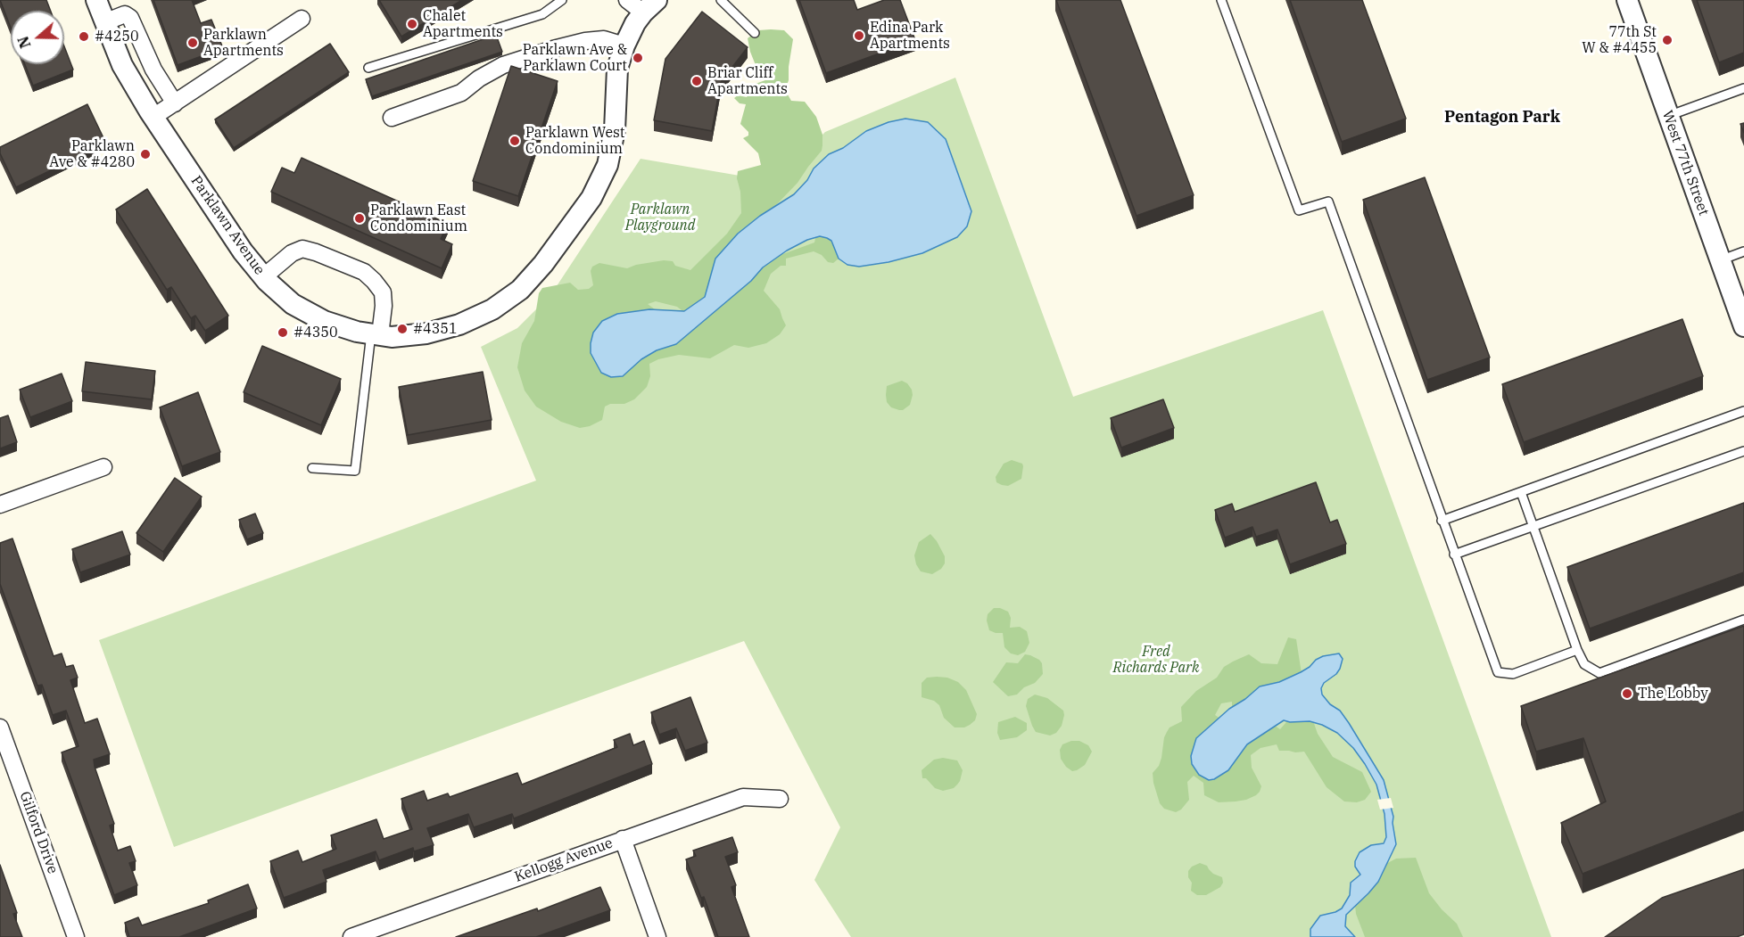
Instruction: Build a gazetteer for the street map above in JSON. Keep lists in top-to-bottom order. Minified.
{"streets":{"street":["West 77th Street","Parklawn Avenue","Gilford Drive","Kellogg Avenue"]},"districts":["Pentagon Park"],"parks":["Parklawn Playground","Fred Richards Park"],"places":["Chalet Apartments","Edina Park Apartments","#4250","77th St W & #4455","Parklawn Apartments","Parklawn Ave & Parklawn Court","Briar Cliff Apartments","Parklawn West Condominium","Parklawn Ave & #4280","Parklawn East Condominium","#4351","#4350","The Lobby"],"north":"left"}
